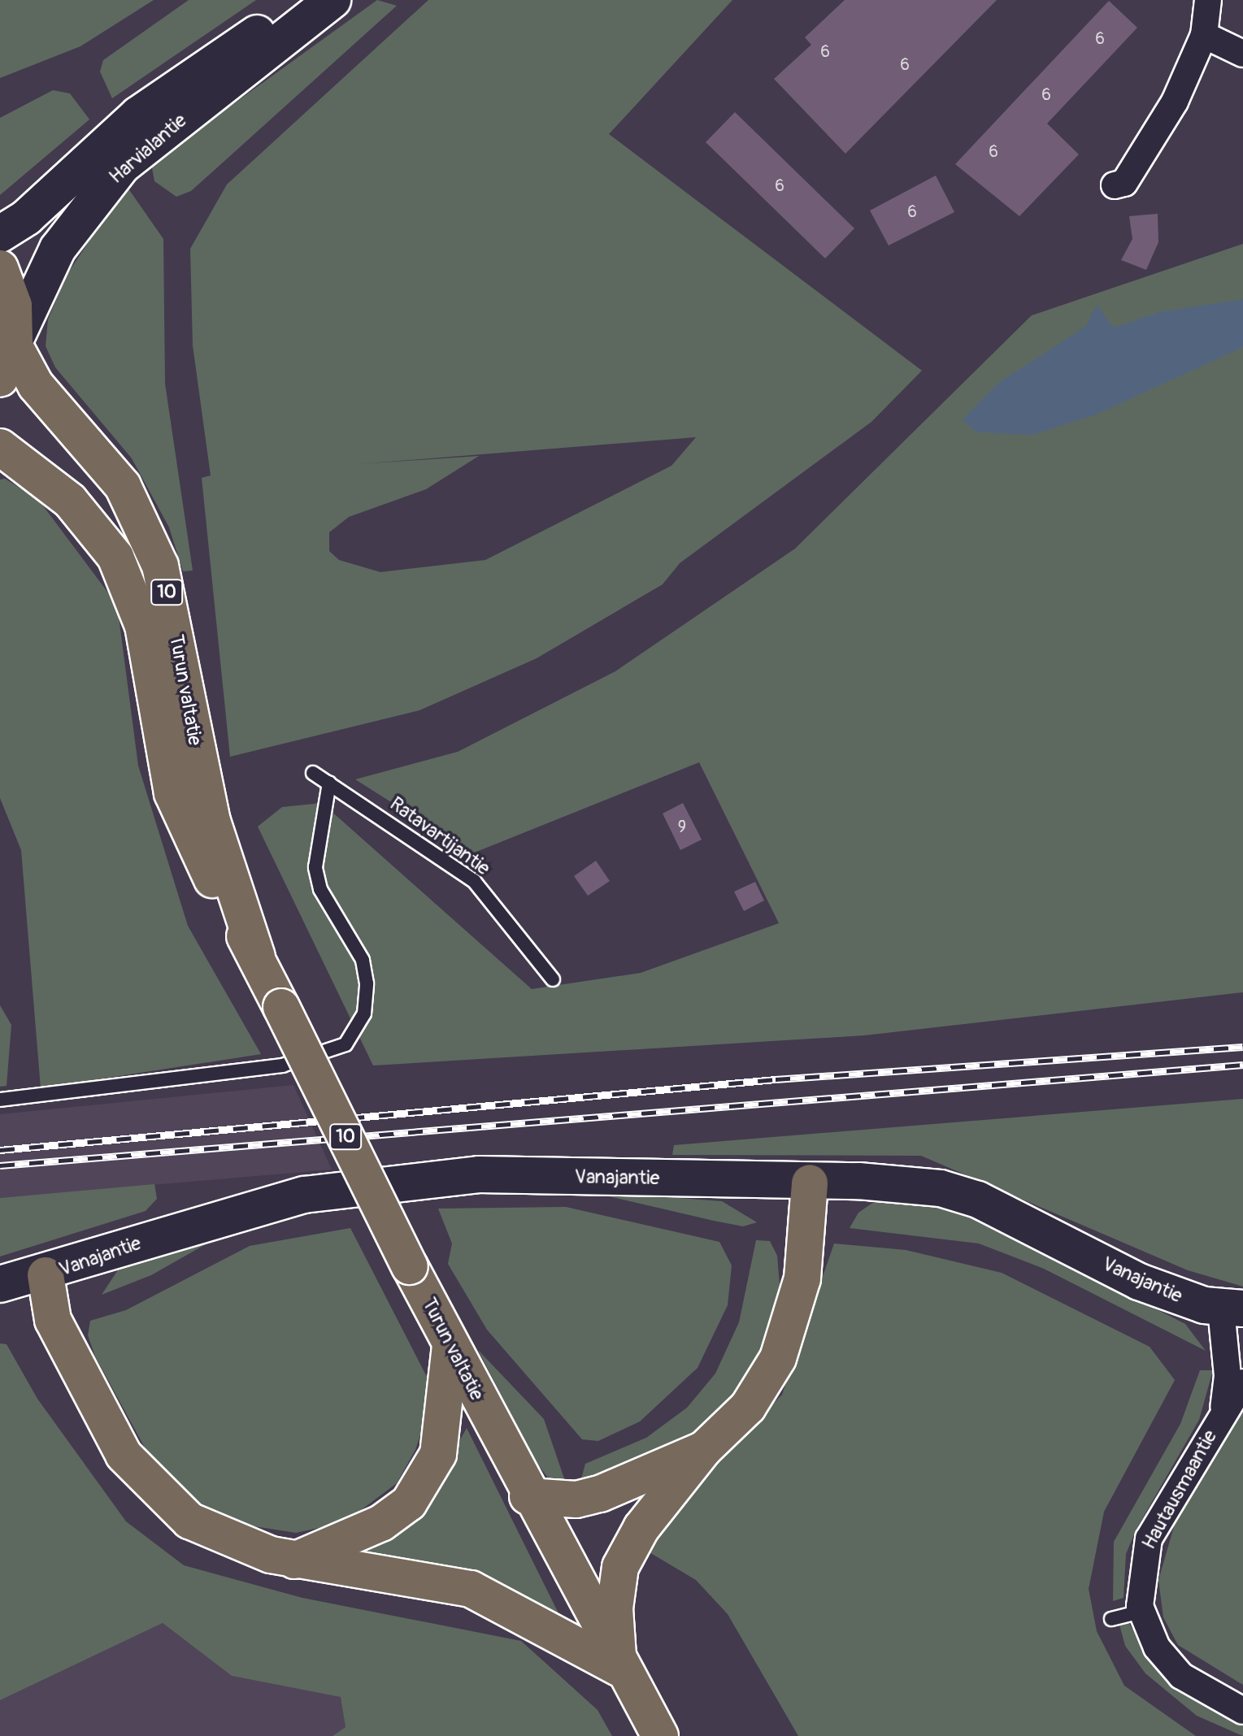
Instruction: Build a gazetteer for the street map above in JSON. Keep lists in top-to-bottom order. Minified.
{"streets":{"highway":["10","Turun valtatie"],"street":["Harvialantie","Vanajantie","Hautausmaantie"],"lane":["Ratavartijantie"]},"crossings":[["Harvialantie","10"],["Harvialantie","Turun valtatie"],["10","Turun valtatie"],["Vanajantie","Hautausmaantie"]],"house_numbers":["6","6","6","6","6","6","6","9"]}
